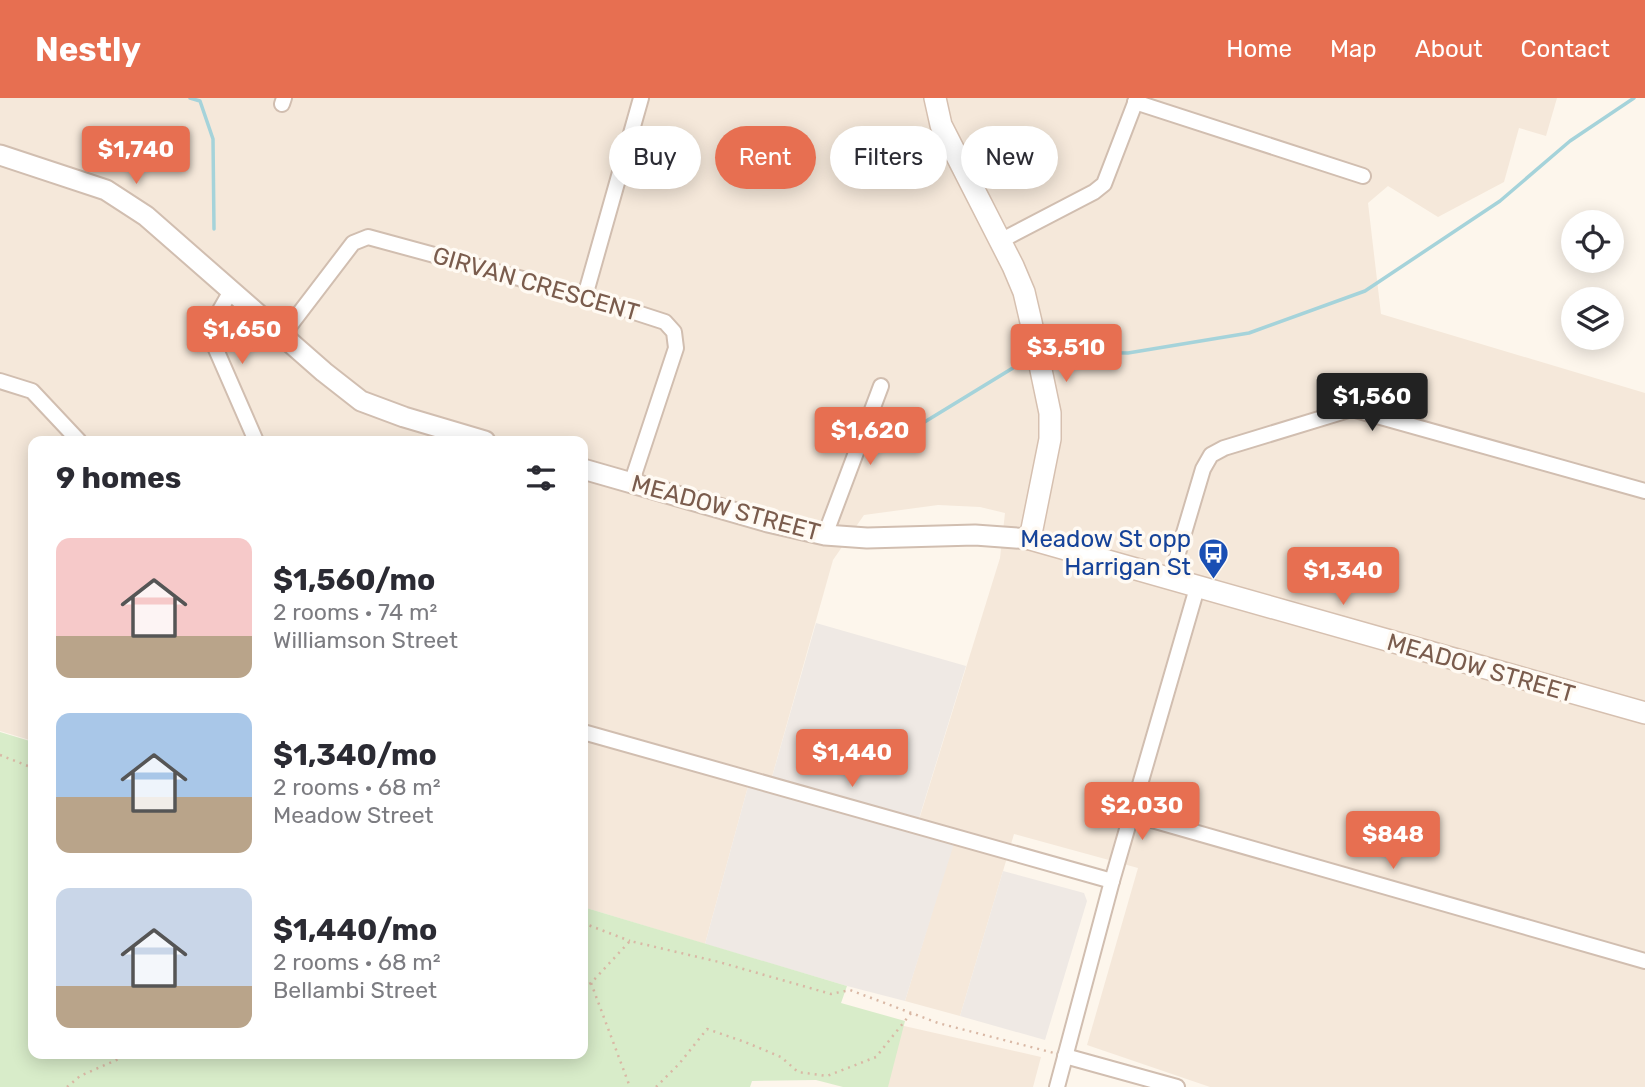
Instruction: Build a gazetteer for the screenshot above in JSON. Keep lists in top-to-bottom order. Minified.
{"streets":{"main road":["MEADOW STREET"],"street":["GIRVAN CRESCENT"]},"crossings":[["GIRVAN CRESCENT","MEADOW STREET"]],"places":{"bus stop":["Meadow St opp Harrigan St"]},"page":{"header":"Nestly","nav":["Home","Map","About","Contact"],"price":["$1,740","$1,650","$3,510","$1,560","$1,620","$1,340","$1,440","$2,030","$848"],"chip":["Buy","Rent","Filters","New"],"heading":"9 homes","list":[{"name":"$1,560/mo","note":"2 rooms · 74 m² · Williamson Street"},{"name":"$1,340/mo","note":"2 rooms · 68 m² · Meadow Street"},{"name":"$1,440/mo","note":"2 rooms · 68 m² · Bellambi Street"}]}}
